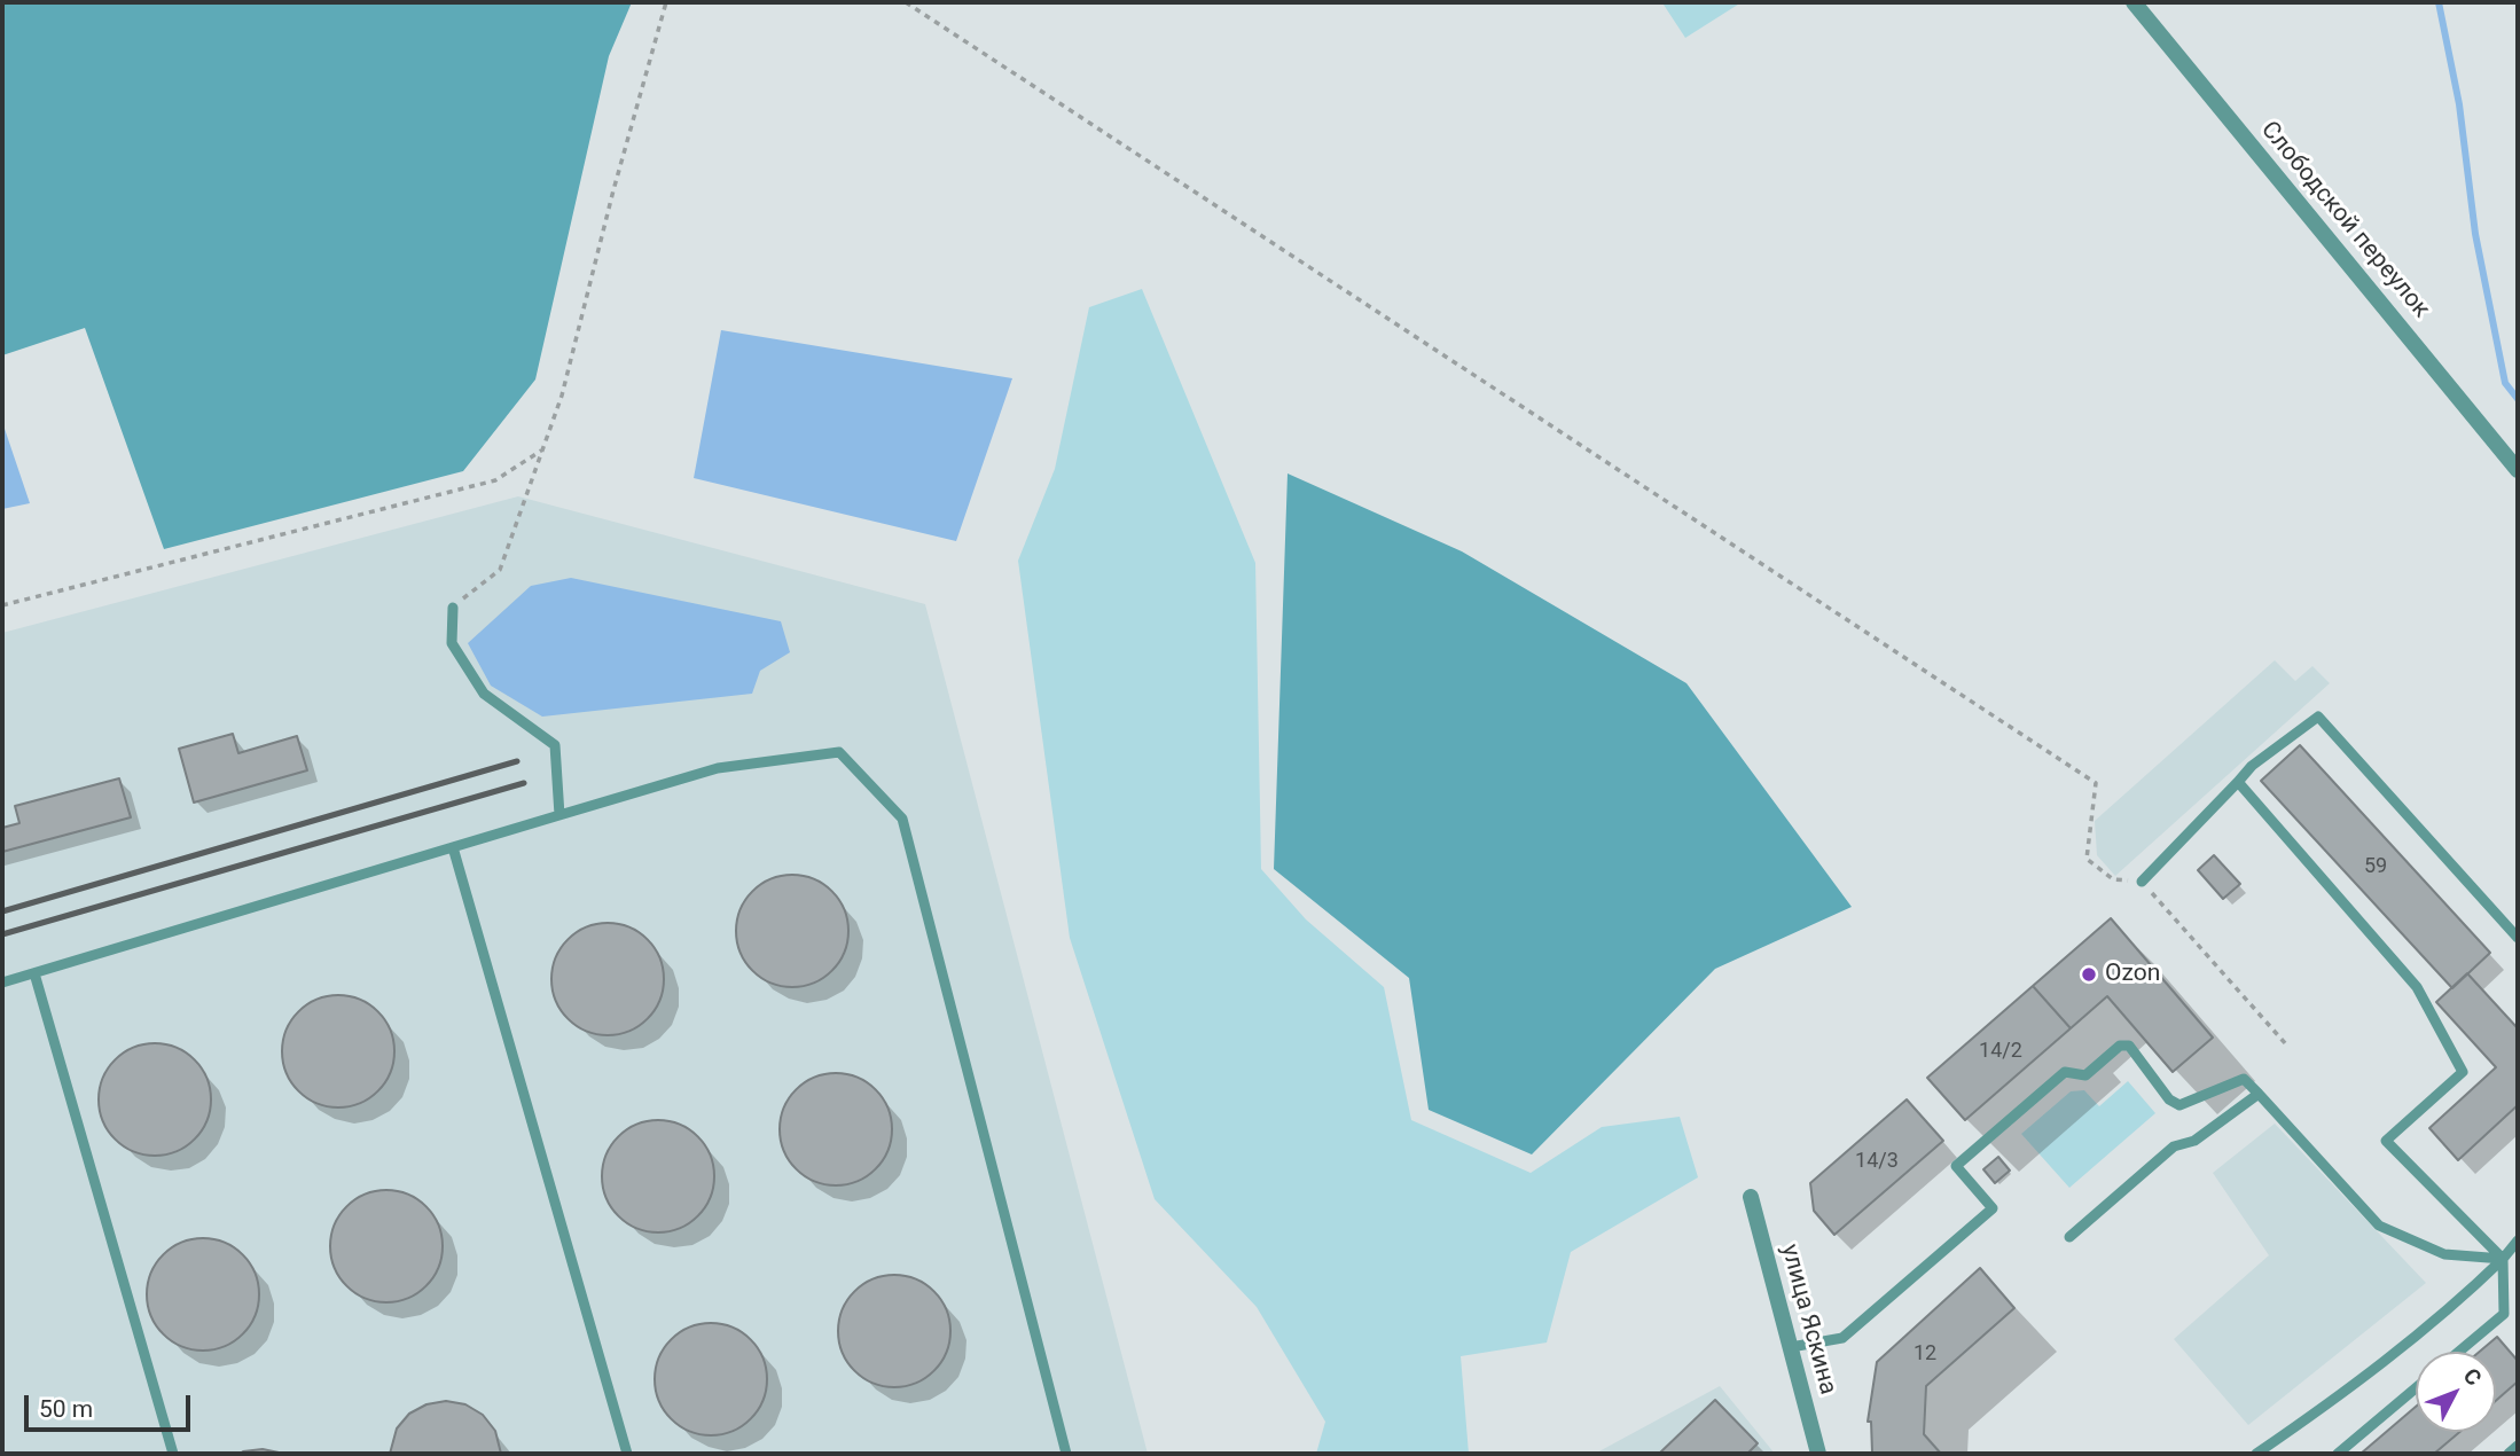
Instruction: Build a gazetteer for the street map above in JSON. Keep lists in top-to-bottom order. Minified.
{"streets":{"street":["Слободской переулок","улица Яскина"]},"places":["Ozon"],"house_numbers":["59","14/2","14/3","12"],"scale_bar":"50 m","north":"top right"}
